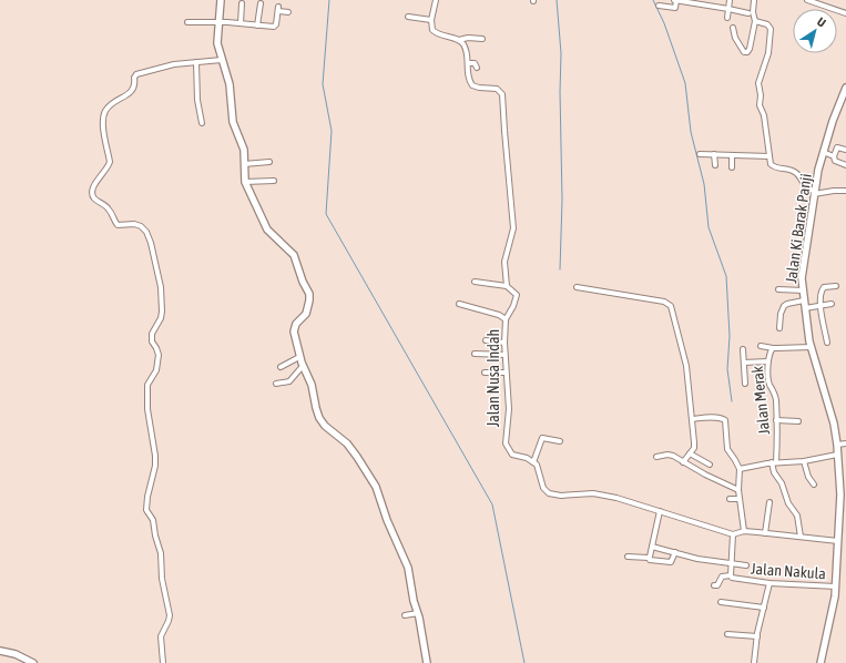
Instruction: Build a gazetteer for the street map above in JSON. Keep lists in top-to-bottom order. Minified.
{"streets":{"street":["Jalan Ki Barak Panji","Jalan Nusa Indah","Jalan Merak","Jalan Nakula"]},"crossings":[["Jalan Ki Barak Panji","Jalan Merak"],["Jalan Ki Barak Panji","Jalan Nakula"]],"north":"top right"}
